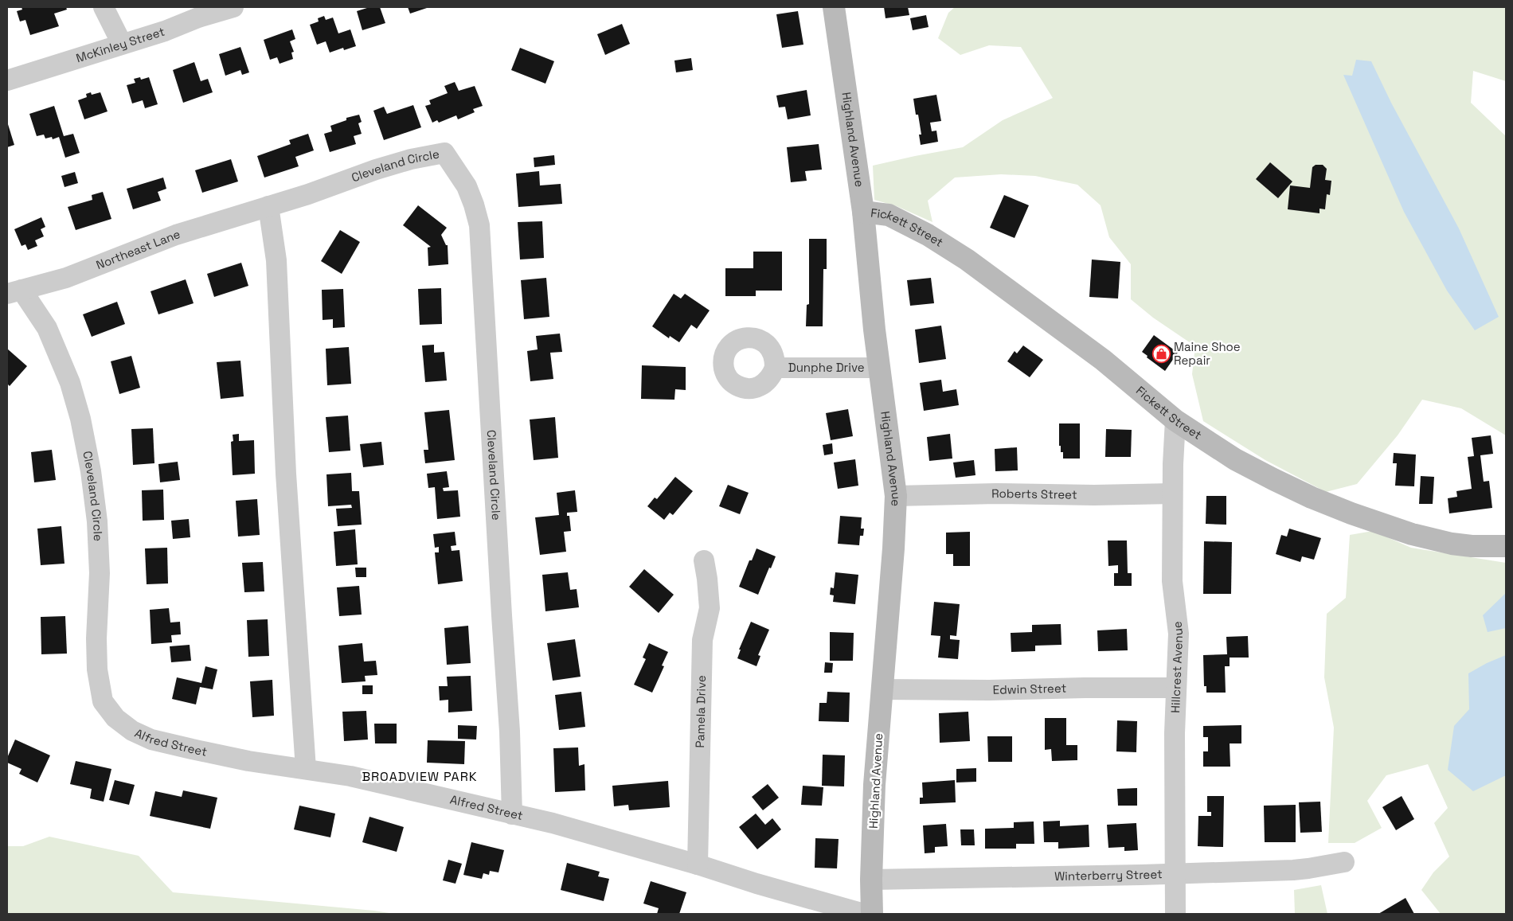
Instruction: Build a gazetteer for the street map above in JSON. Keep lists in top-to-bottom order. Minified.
{"streets":{"street":["McKinley Street","Highland Avenue","Cleveland Circle","Fickett Street","Northeast Lane","Dunphe Drive","Roberts Street","Hillcrest Avenue","Edwin Street","Pamela Drive","Alfred Street","Winterberry Street"]},"crossings":[["Highland Avenue","Fickett Street"],["Highland Avenue","Dunphe Drive"],["Highland Avenue","Roberts Street"],["Highland Avenue","Edwin Street"],["Highland Avenue","Winterberry Street"],["Cleveland Circle","Northeast Lane"],["Cleveland Circle","Alfred Street"],["Fickett Street","Hillcrest Avenue"],["Roberts Street","Hillcrest Avenue"],["Hillcrest Avenue","Edwin Street"],["Hillcrest Avenue","Winterberry Street"],["Pamela Drive","Alfred Street"]],"districts":["BROADVIEW PARK"],"places":{"shop":["Maine Shoe Repair"]}}
